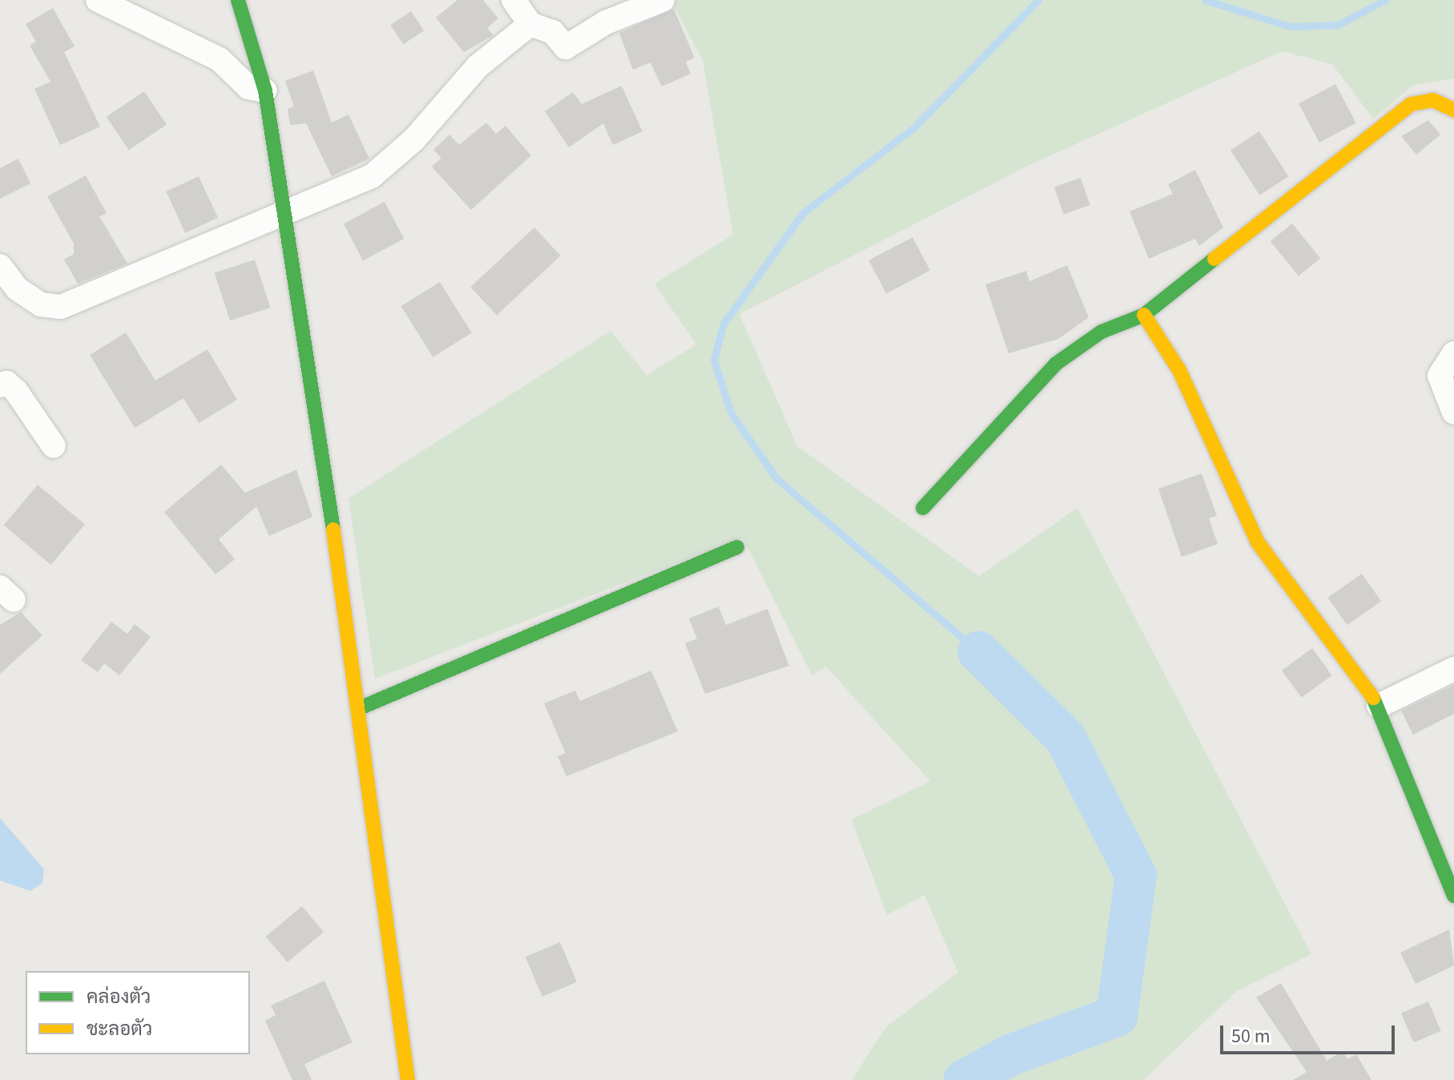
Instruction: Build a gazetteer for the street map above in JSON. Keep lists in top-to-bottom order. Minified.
{"legend":["คล่องตัว","ชะลอตัว"],"scale_bar":"50 m"}
